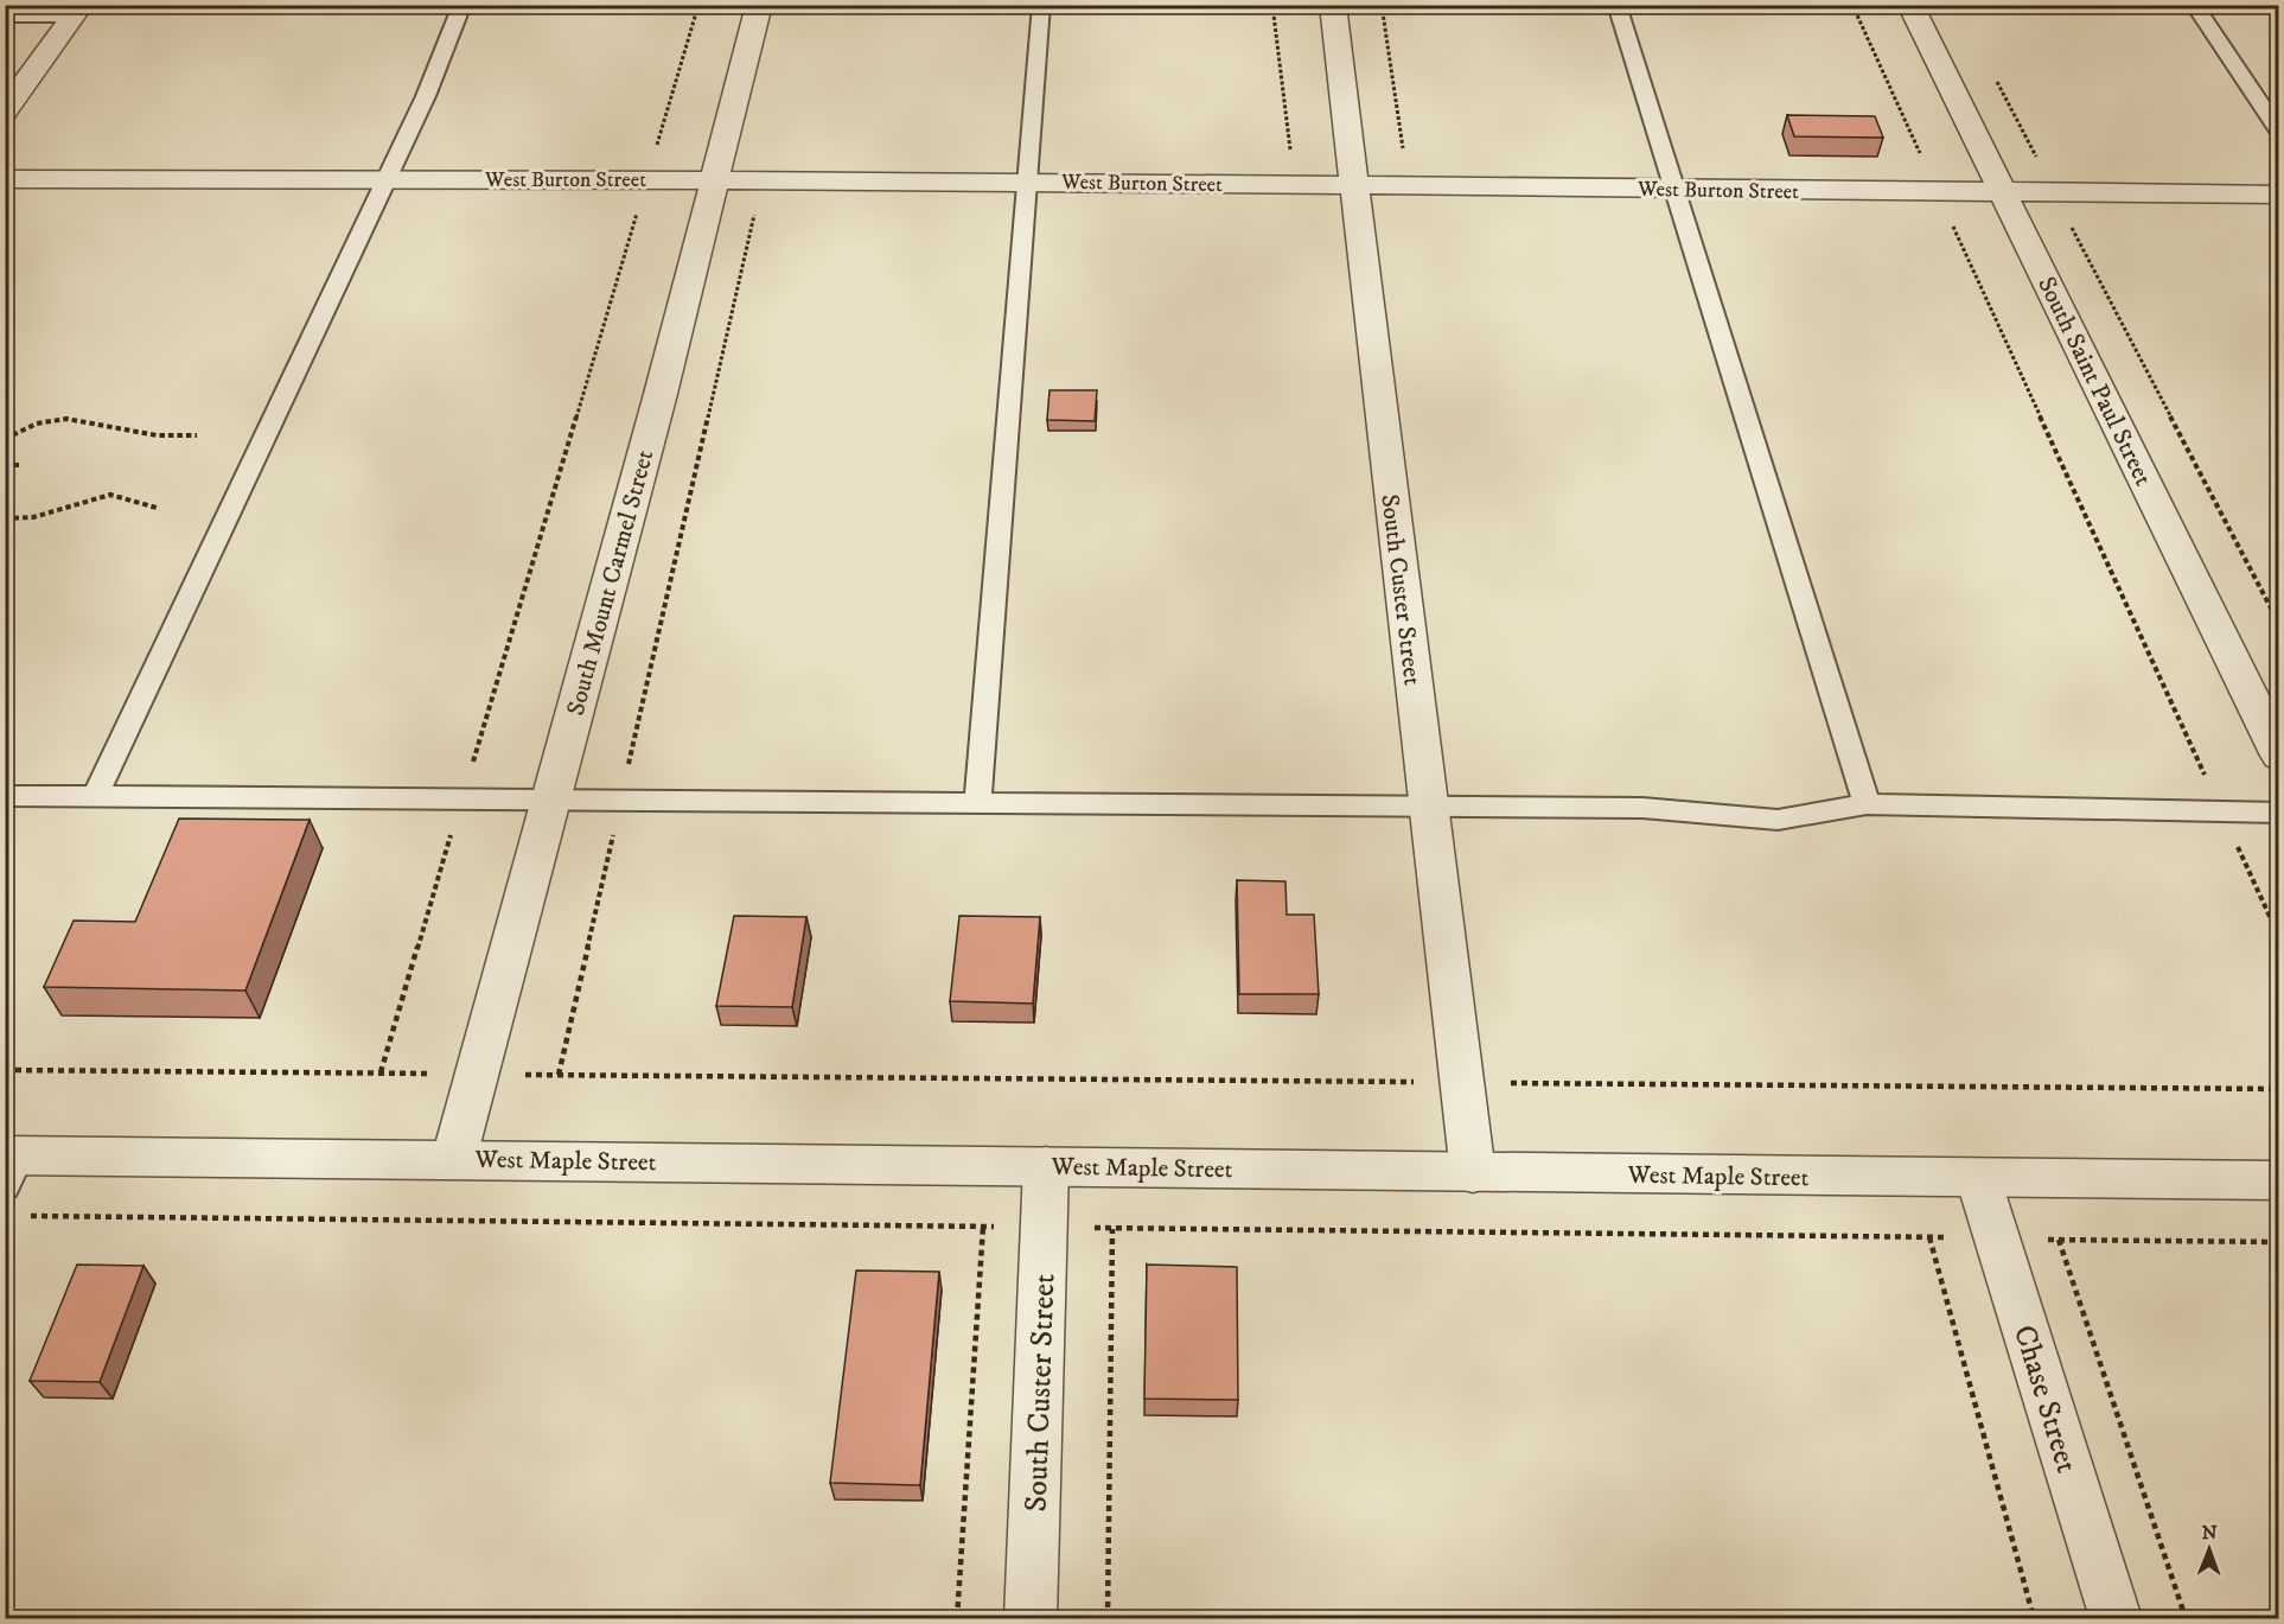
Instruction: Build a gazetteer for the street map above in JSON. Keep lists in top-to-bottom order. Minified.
{"streets":{"street":["West Burton Street","South Saint Paul Street","South Mount Carmel Street","South Custer Street","West Maple Street","Chase Street"]},"crossings":[["West Burton Street","South Saint Paul Street"],["West Burton Street","South Mount Carmel Street"],["West Burton Street","South Custer Street"],["South Mount Carmel Street","West Maple Street"],["South Custer Street","West Maple Street"],["West Maple Street","Chase Street"]],"north":"top"}
